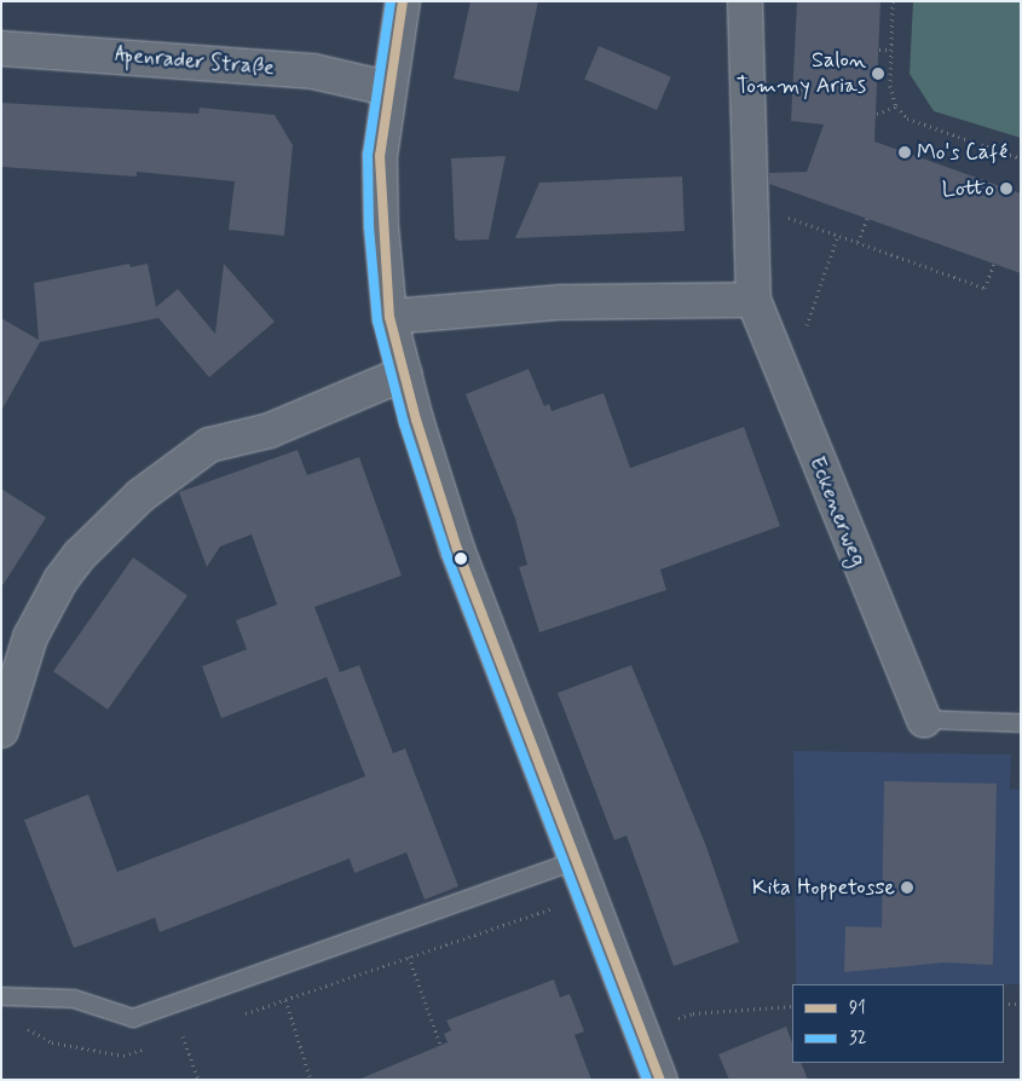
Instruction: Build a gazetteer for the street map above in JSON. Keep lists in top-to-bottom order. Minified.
{"streets":{"street":["Apenrader Straße","Eckenerweg"]},"places":["Salon Tommy Arias","Mo's Café","Lotto","Kita Hoppetosse"],"lines":["transit line 91","transit line 32"],"legend":["91","32"]}
